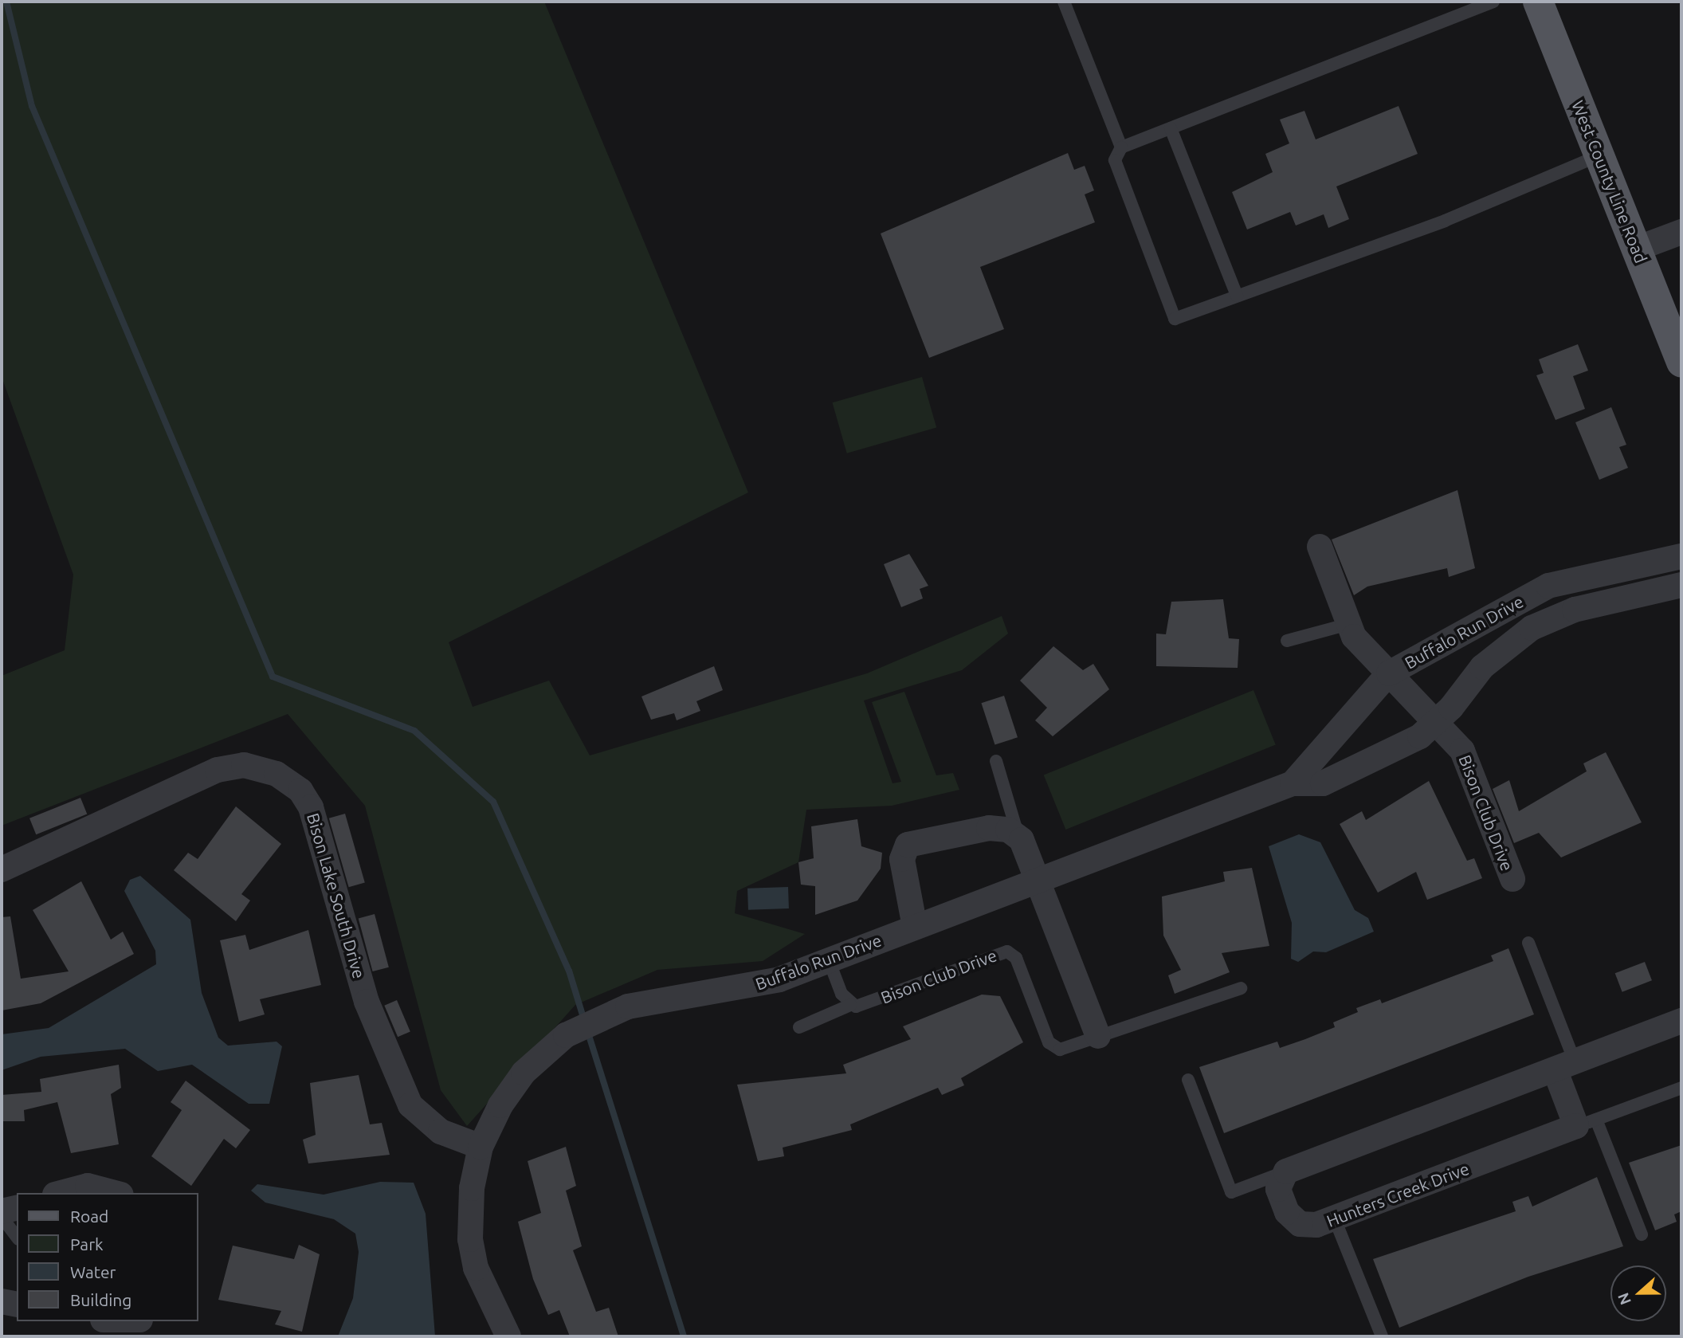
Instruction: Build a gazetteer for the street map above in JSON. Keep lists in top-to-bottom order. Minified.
{"streets":{"main road":["West County Line Road"],"street":["Buffalo Run Drive","Bison Club Drive","Bison Lake South Drive","Hunters Creek Drive"]},"crossings":[["Buffalo Run Drive","Bison Club Drive"],["Buffalo Run Drive","Bison Lake South Drive"]],"legend":["Road","Park","Water","Building"],"north":"left"}
